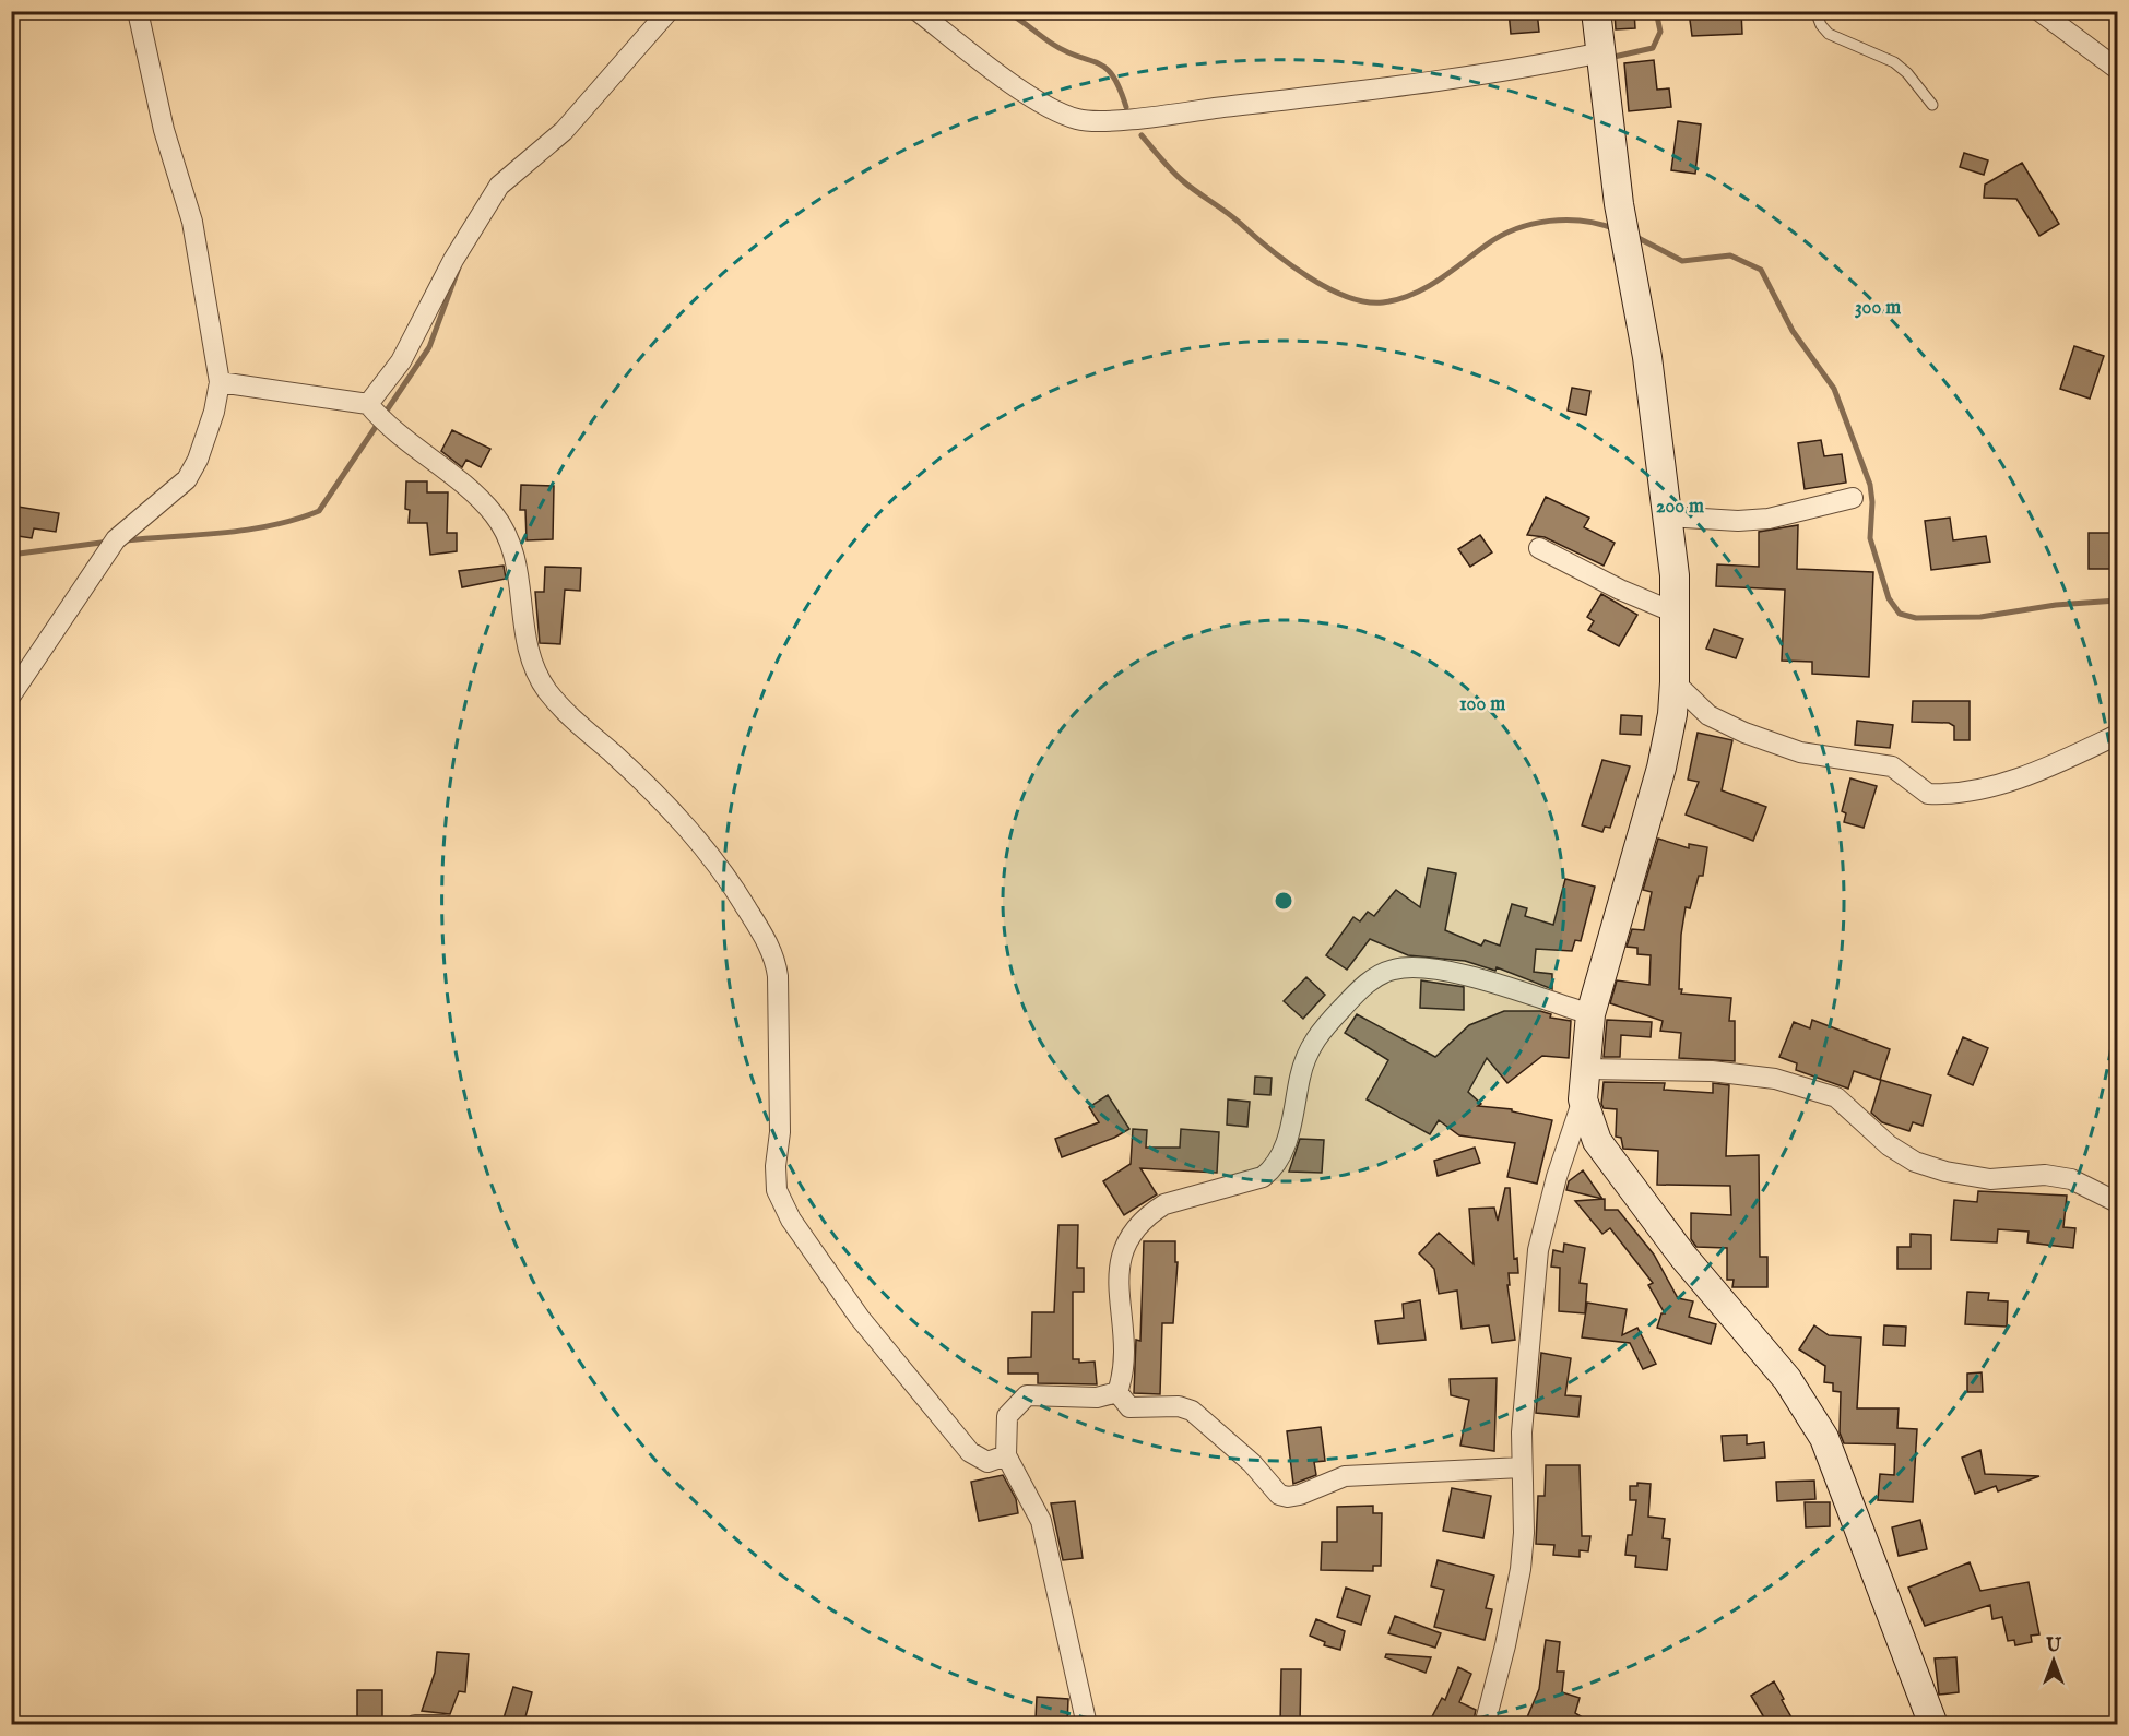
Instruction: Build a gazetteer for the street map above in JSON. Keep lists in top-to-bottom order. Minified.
{"north":"top","rings":["300 m","200 m","100 m"]}
